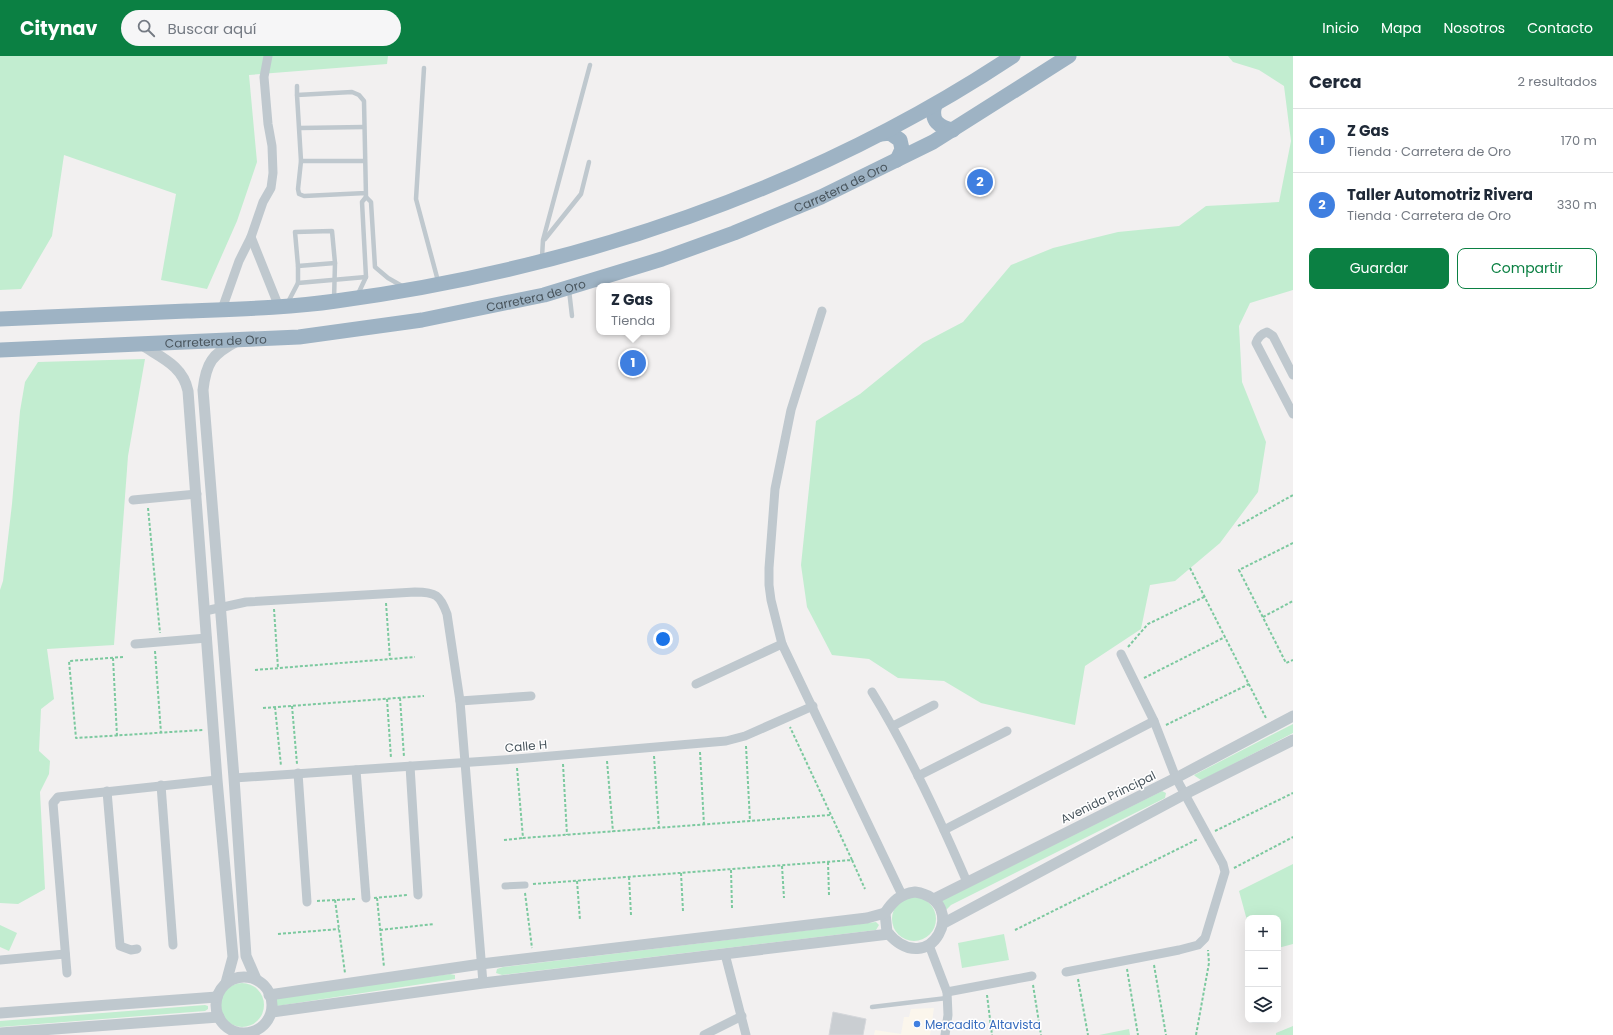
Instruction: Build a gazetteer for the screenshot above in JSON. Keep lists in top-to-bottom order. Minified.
{"streets":{"highway":["Carretera de Oro"],"street":["Calle H","Avenida Principal"]},"places":["Mercadito Altavista"],"page":{"header":"Citynav","search":"Buscar aquí","nav":["Inicio","Mapa","Nosotros","Contacto"],"heading":["Cerca","2 resultados"],"list":[{"mark":"1","name":"Z Gas","note":"Tienda · Carretera de Oro","value":"170 m"},{"mark":"2","name":"Taller Automotriz Rivera","note":"Tienda · Carretera de Oro","value":"330 m"}],"pins":["2","1"],"buttons":["Guardar","Compartir"],"popup":["Z Gas","Tienda"],"map_buttons":["+","−"]}}
